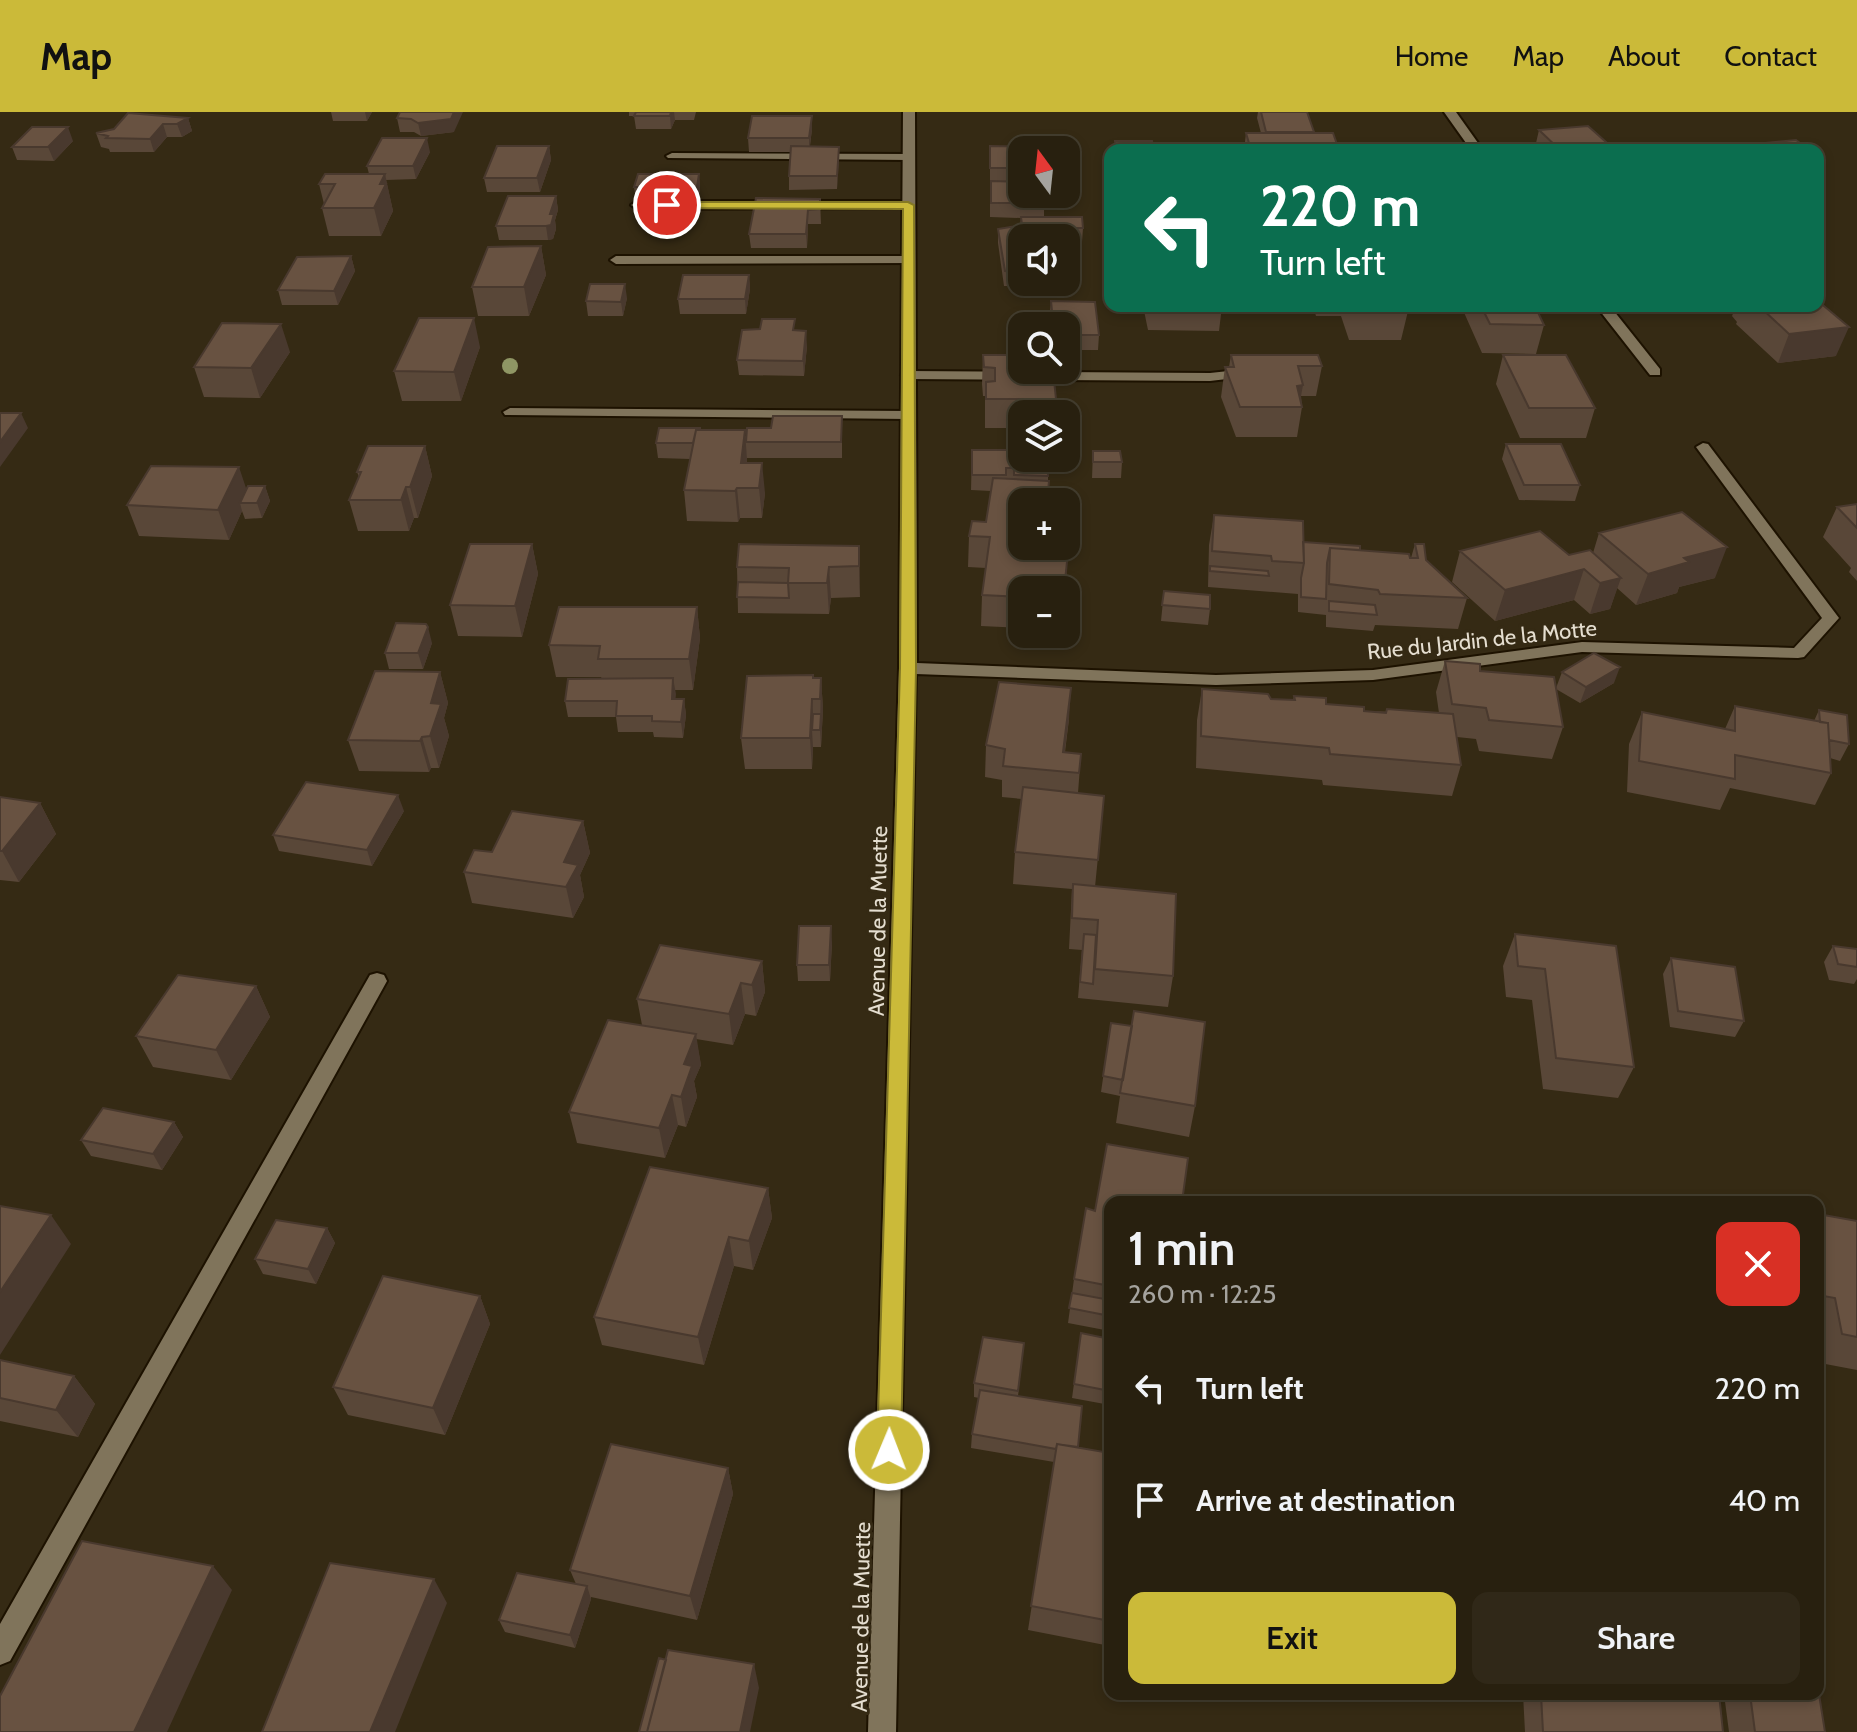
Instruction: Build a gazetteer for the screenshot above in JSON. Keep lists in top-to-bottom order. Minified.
{"streets":{"street":["Rue du Jardin de la Motte","Avenue de la Muette"]},"crossings":[["Rue du Jardin de la Motte","Avenue de la Muette"]],"north":"top","page":{"header":"Map","nav":["Home","Map","About","Contact"],"map_buttons":["+","−"],"turn":["220 m","Turn left"],"heading":["1 min","260 m · 12:25"],"list":[{"name":"Turn left","value":"220 m"},{"name":"Arrive at destination","value":"40 m"}],"buttons":["Exit","Share"]}}
